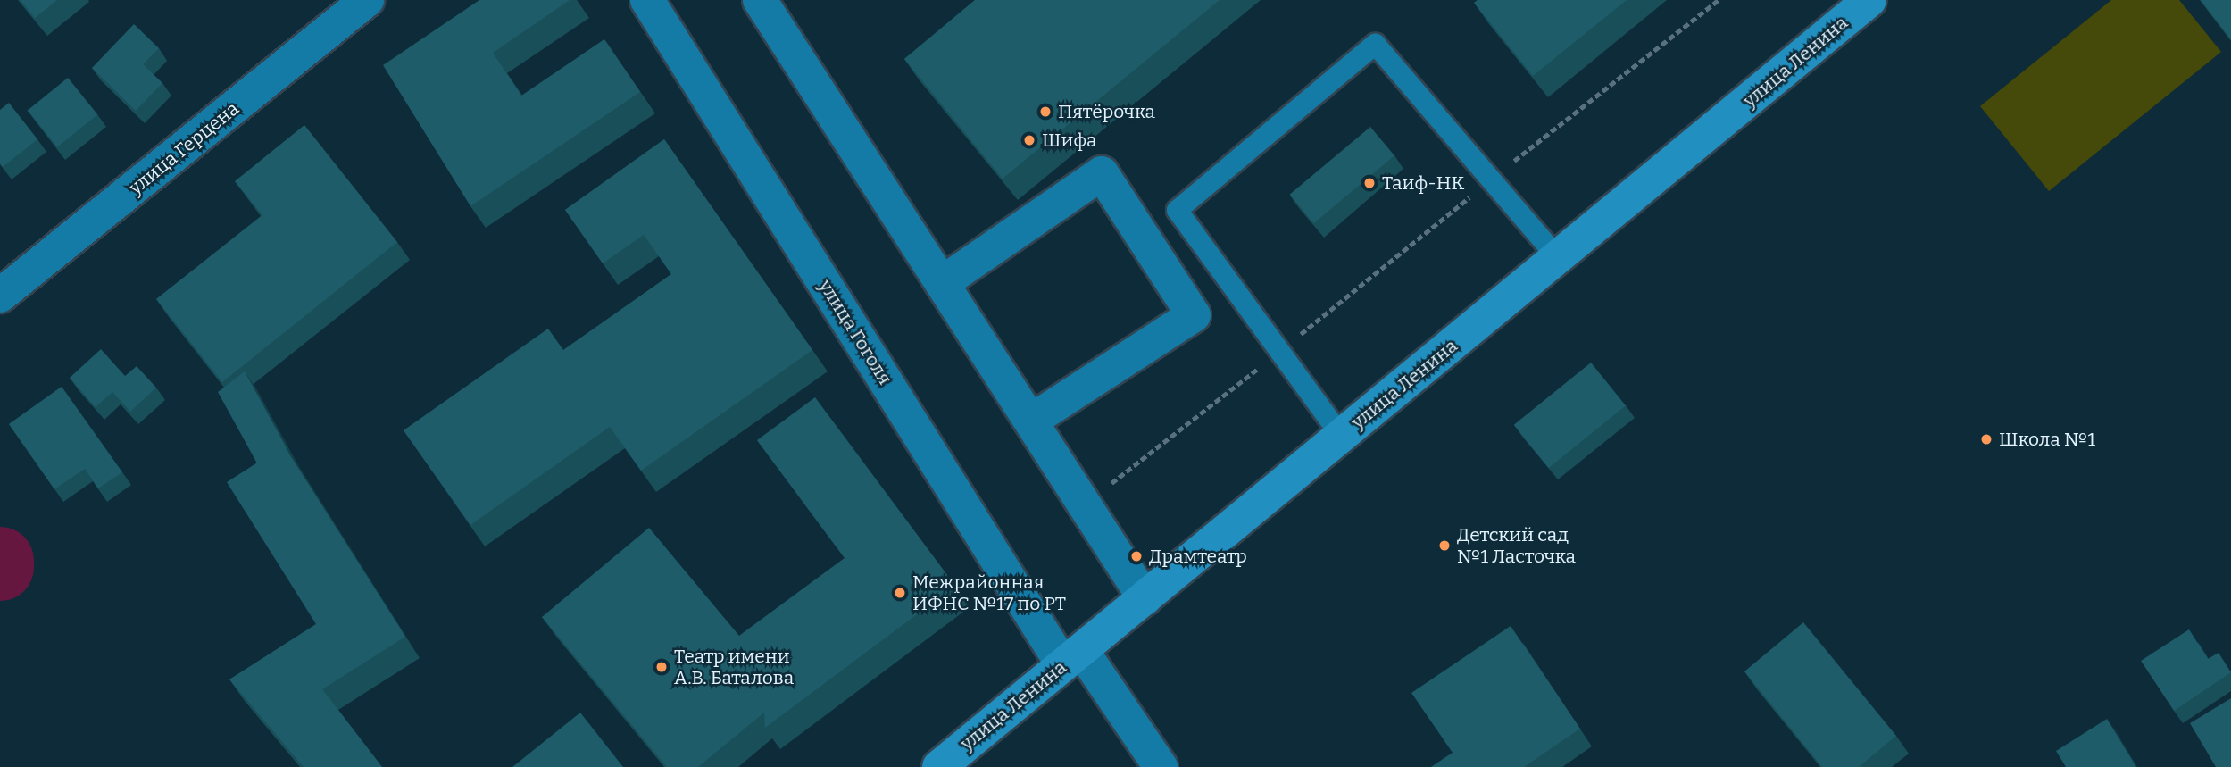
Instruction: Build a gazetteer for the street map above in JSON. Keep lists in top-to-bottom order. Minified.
{"streets":{"main road":["улица Ленина"],"street":["улица Герцена","улица Гоголя"]},"crossings":[["улица Ленина","улица Гоголя"]],"places":["Пятёрочка","Шифа","Таиф-НК","Школа №1","Детский сад №1 Ласточка","Драмтеатр","Межрайонная ИФНС №17 по РТ","Театр имени А.В. Баталова"]}
